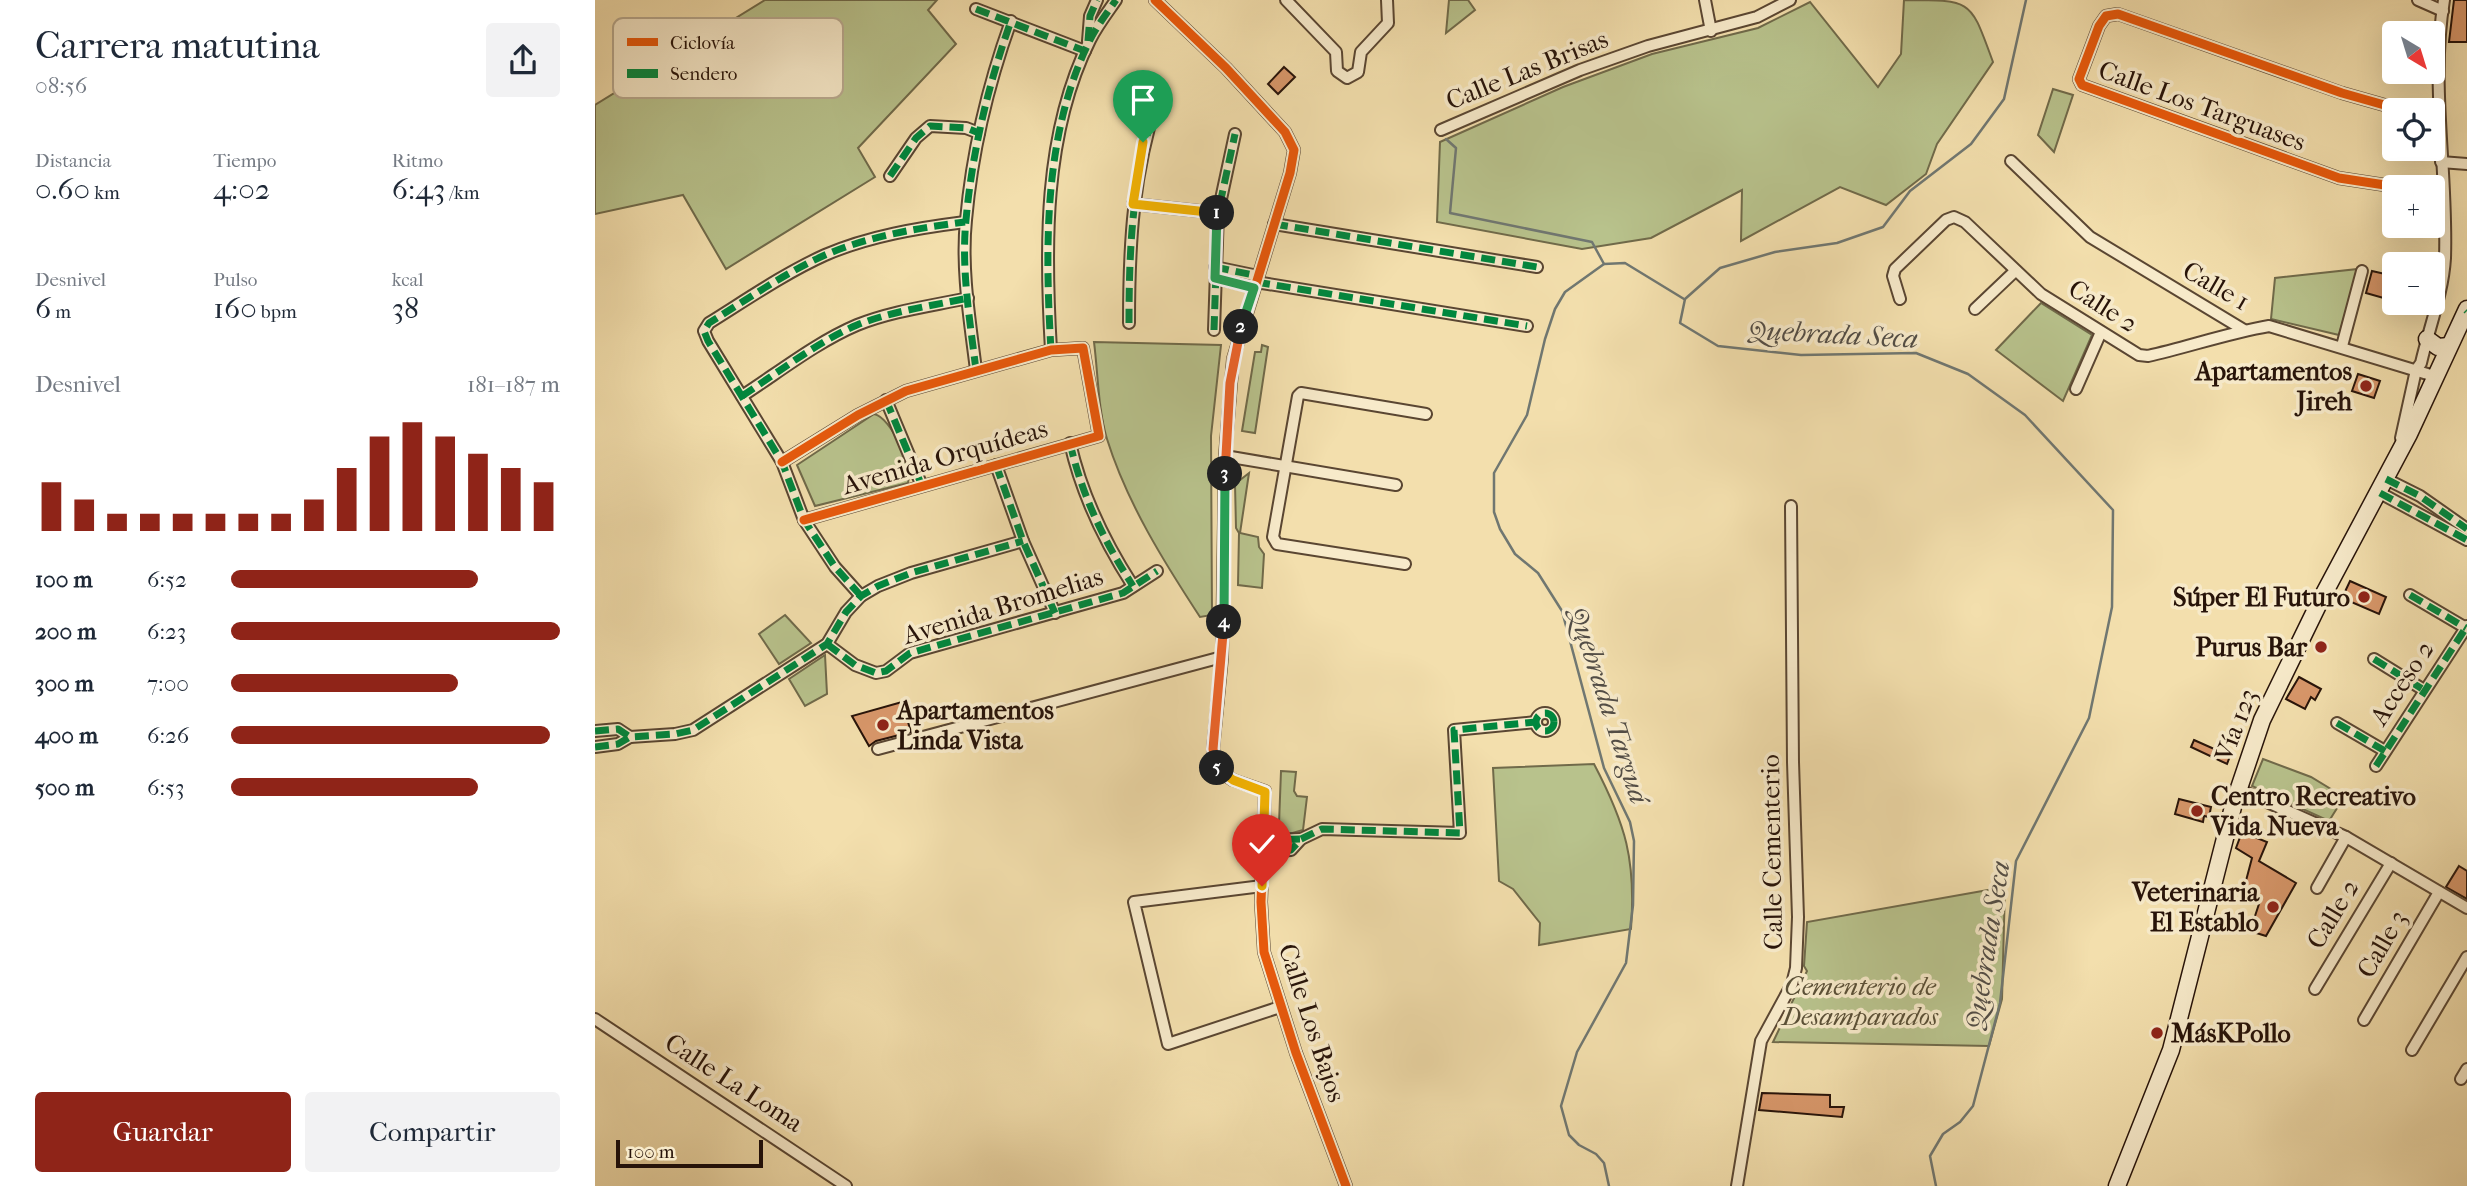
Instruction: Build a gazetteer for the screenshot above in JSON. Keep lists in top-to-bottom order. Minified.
{"streets":{"main road":["Vía 123"],"street":["Calle Las Brisas","Calle Los Targuases","Calle 1","Calle 2","Avenida Orquídeas","Avenida Bromelias","Acceso 2","Calle Cementerio","Calle 3","Calle Los Bajos","Calle La Loma"]},"crossings":[["Calle 1","Calle 2"],["Calle 1","Vía 123"]],"water":["Quebrada Seca","Quebrada Targuá"],"parks":["Cementerio de Desamparados"],"places":["Apartamentos Jireh","Súper El Futuro","Purus Bar","Apartamentos Linda Vista","Centro Recreativo Vida Nueva","Veterinaria El Establo","MásKPollo"],"legend":["Ciclovía","Sendero"],"scale_bar":"100 m","north":"bottom right","page":{"heading":["Carrera matutina","08:56"],"map_buttons":["+","−"],"stats":[["Distancia","0.60 km"],["Tiempo","4:02"],["Ritmo","6:43 /km"],["Desnivel","6 m"],["Pulso","160 bpm"],["kcal","38"]],"pins":["1","2","3","4","5"],"chart":["Desnivel","181–187 m"],"list":[{"name":"100 m","note":"6:52"},{"name":"200 m","note":"6:23"},{"name":"300 m","note":"7:00"},{"name":"400 m","note":"6:26"},{"name":"500 m","note":"6:53"}],"buttons":["Guardar","Compartir"],"scale":"100 m"}}
